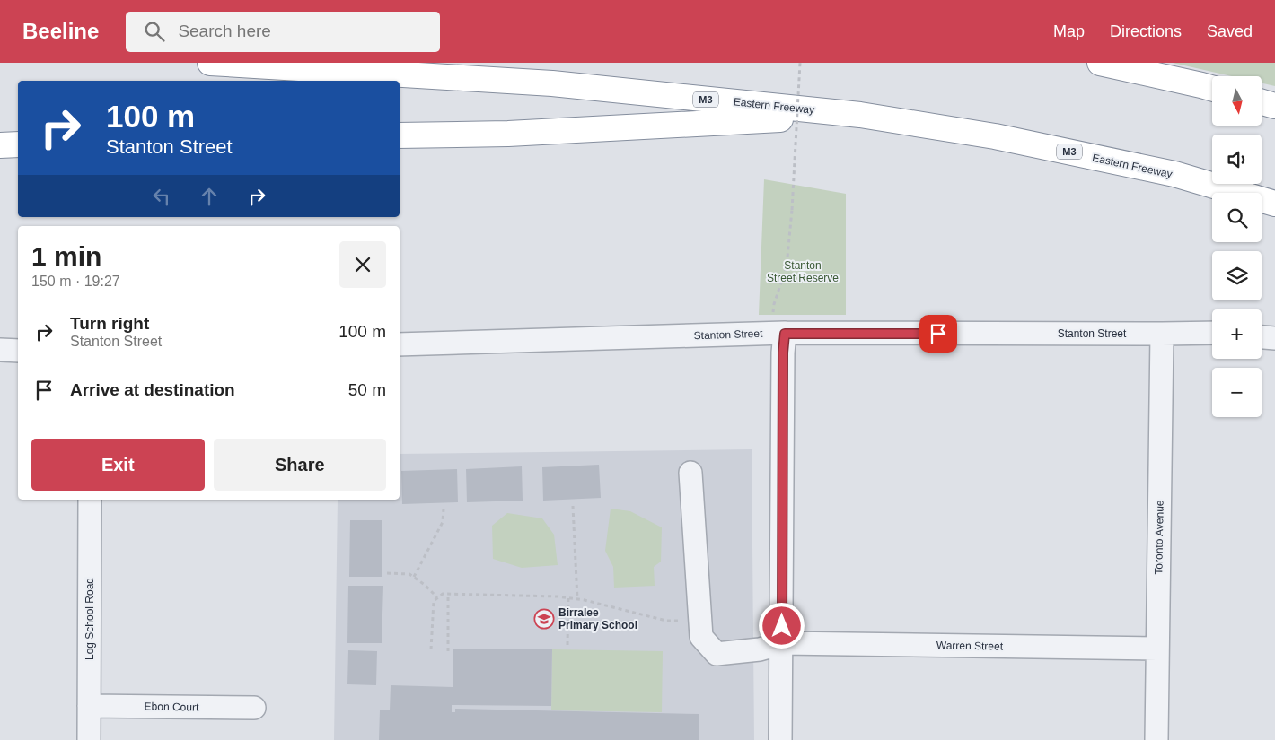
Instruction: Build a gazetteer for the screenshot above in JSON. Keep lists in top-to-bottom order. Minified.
{"streets":{"highway":["M3","Eastern Freeway"],"street":["Stanton Street","Toronto Avenue","Log School Road","Warren Street","Ebon Court"]},"crossings":[["Stanton Street","Toronto Avenue"],["Toronto Avenue","Warren Street"],["Log School Road","Ebon Court"]],"parks":["Stanton Street Reserve"],"places":{"school or university":["Birralee Primary School"]},"north":"bottom","page":{"header":"Beeline","search":"Search here","nav":["Map","Directions","Saved"],"map_buttons":["+","−"],"turn":["100 m","Stanton Street"],"heading":["1 min","150 m · 19:27"],"list":[{"name":"Turn right","note":"Stanton Street","value":"100 m"},{"name":"Arrive at destination","value":"50 m"}],"buttons":["Exit","Share"]}}
